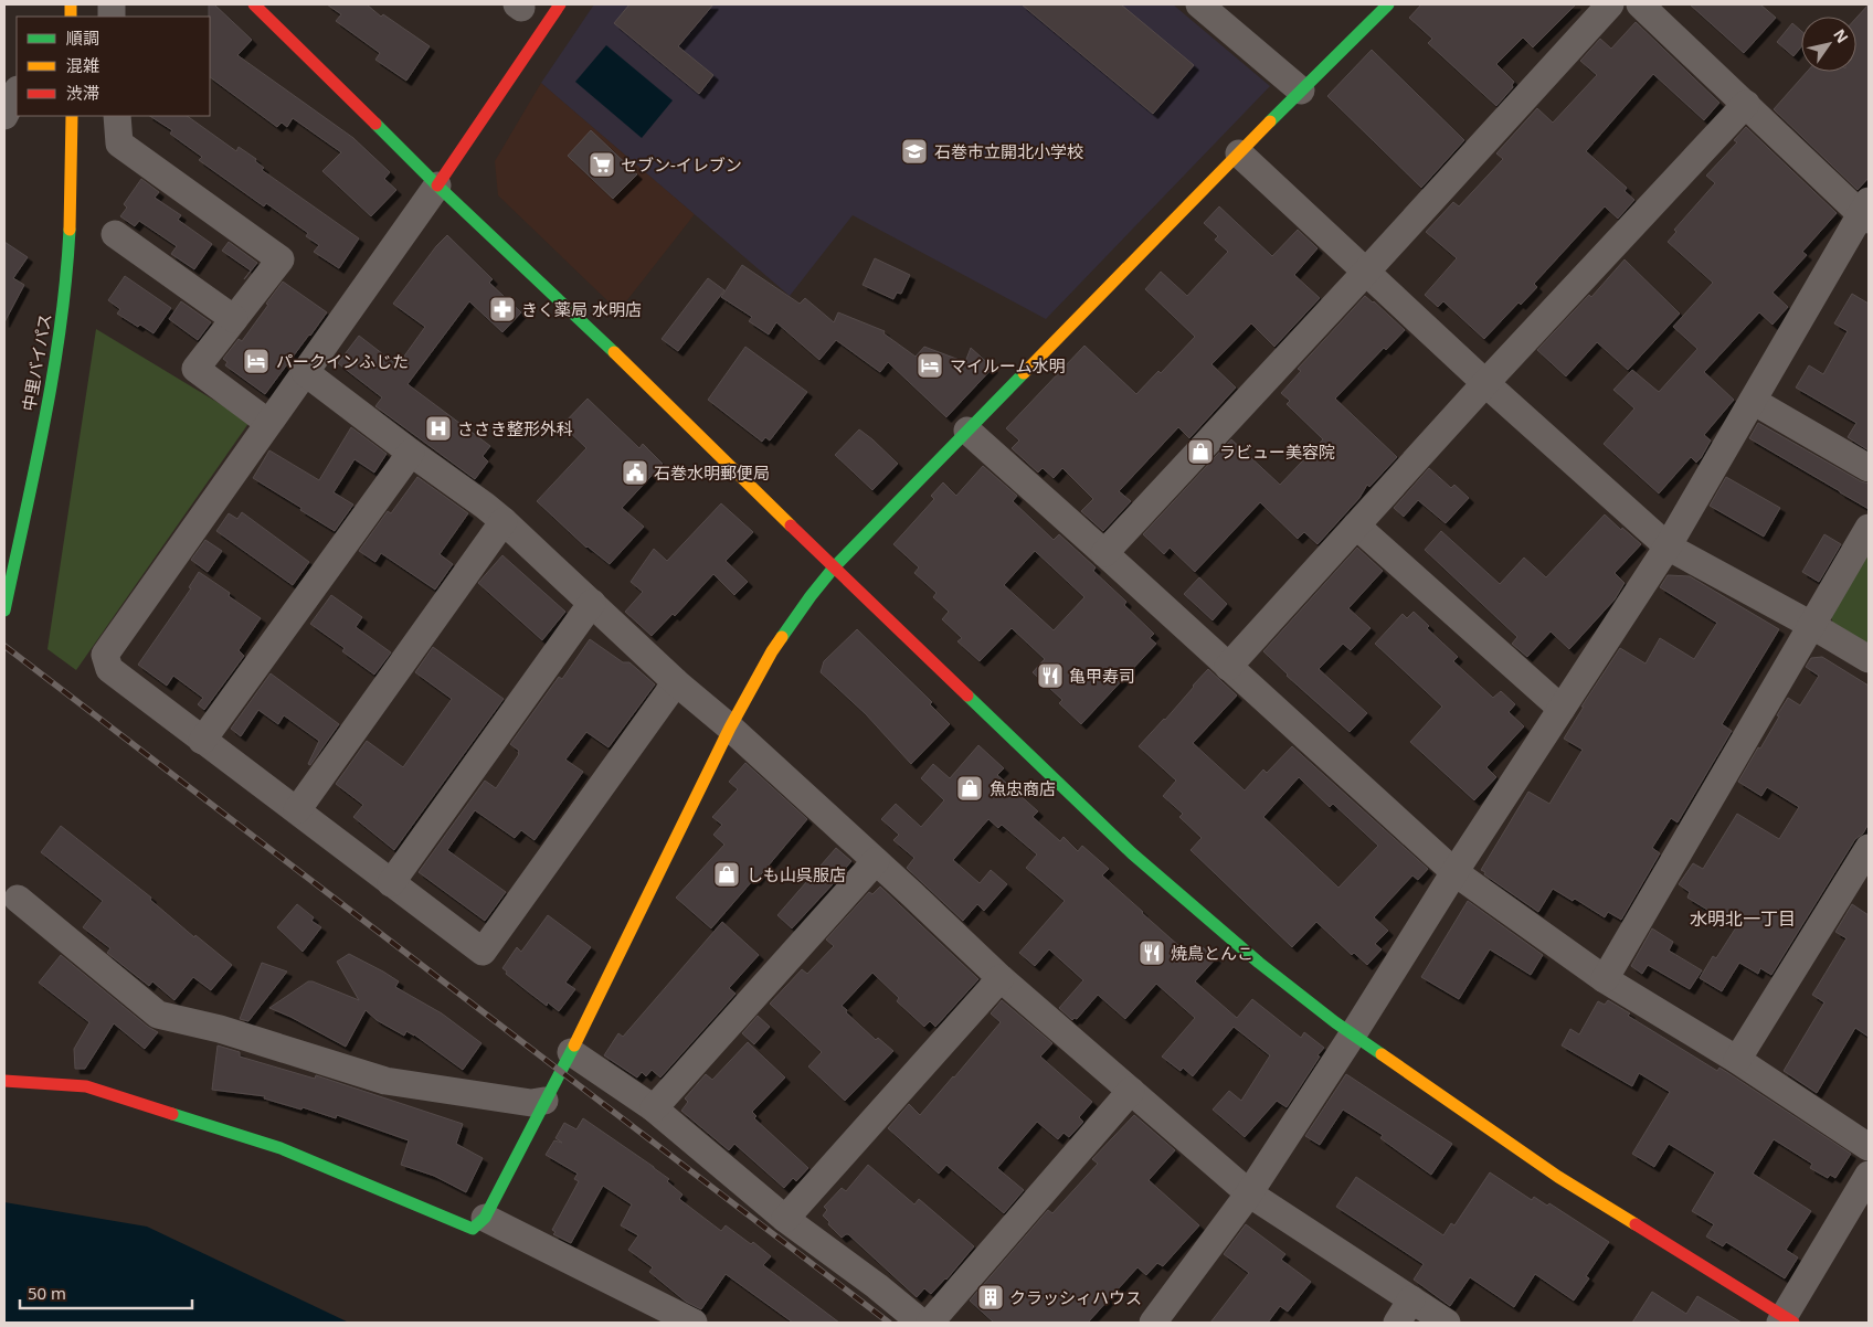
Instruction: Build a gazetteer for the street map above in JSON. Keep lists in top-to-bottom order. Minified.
{"streets":{"street":["中里バイパス"]},"districts":["水明北一丁目"],"places":{"school or university":["石巻市立開北小学校"],"supermarket":["セブン-イレブン"],"pharmacy":["きく薬局 水明店"],"hotel":["パークインふじた","マイルーム水明"],"hospital":["ささき整形外科"],"shop":["ラビュー美容院","魚忠商店","しも山呉服店"],"public building":["石巻水明郵便局"],"restaurant":["亀甲寿司","焼鳥とんこ"],"building":["クラッシィハウス"]},"legend":["順調","混雑","渋滞"],"scale_bar":"50 m","north":"top right"}
